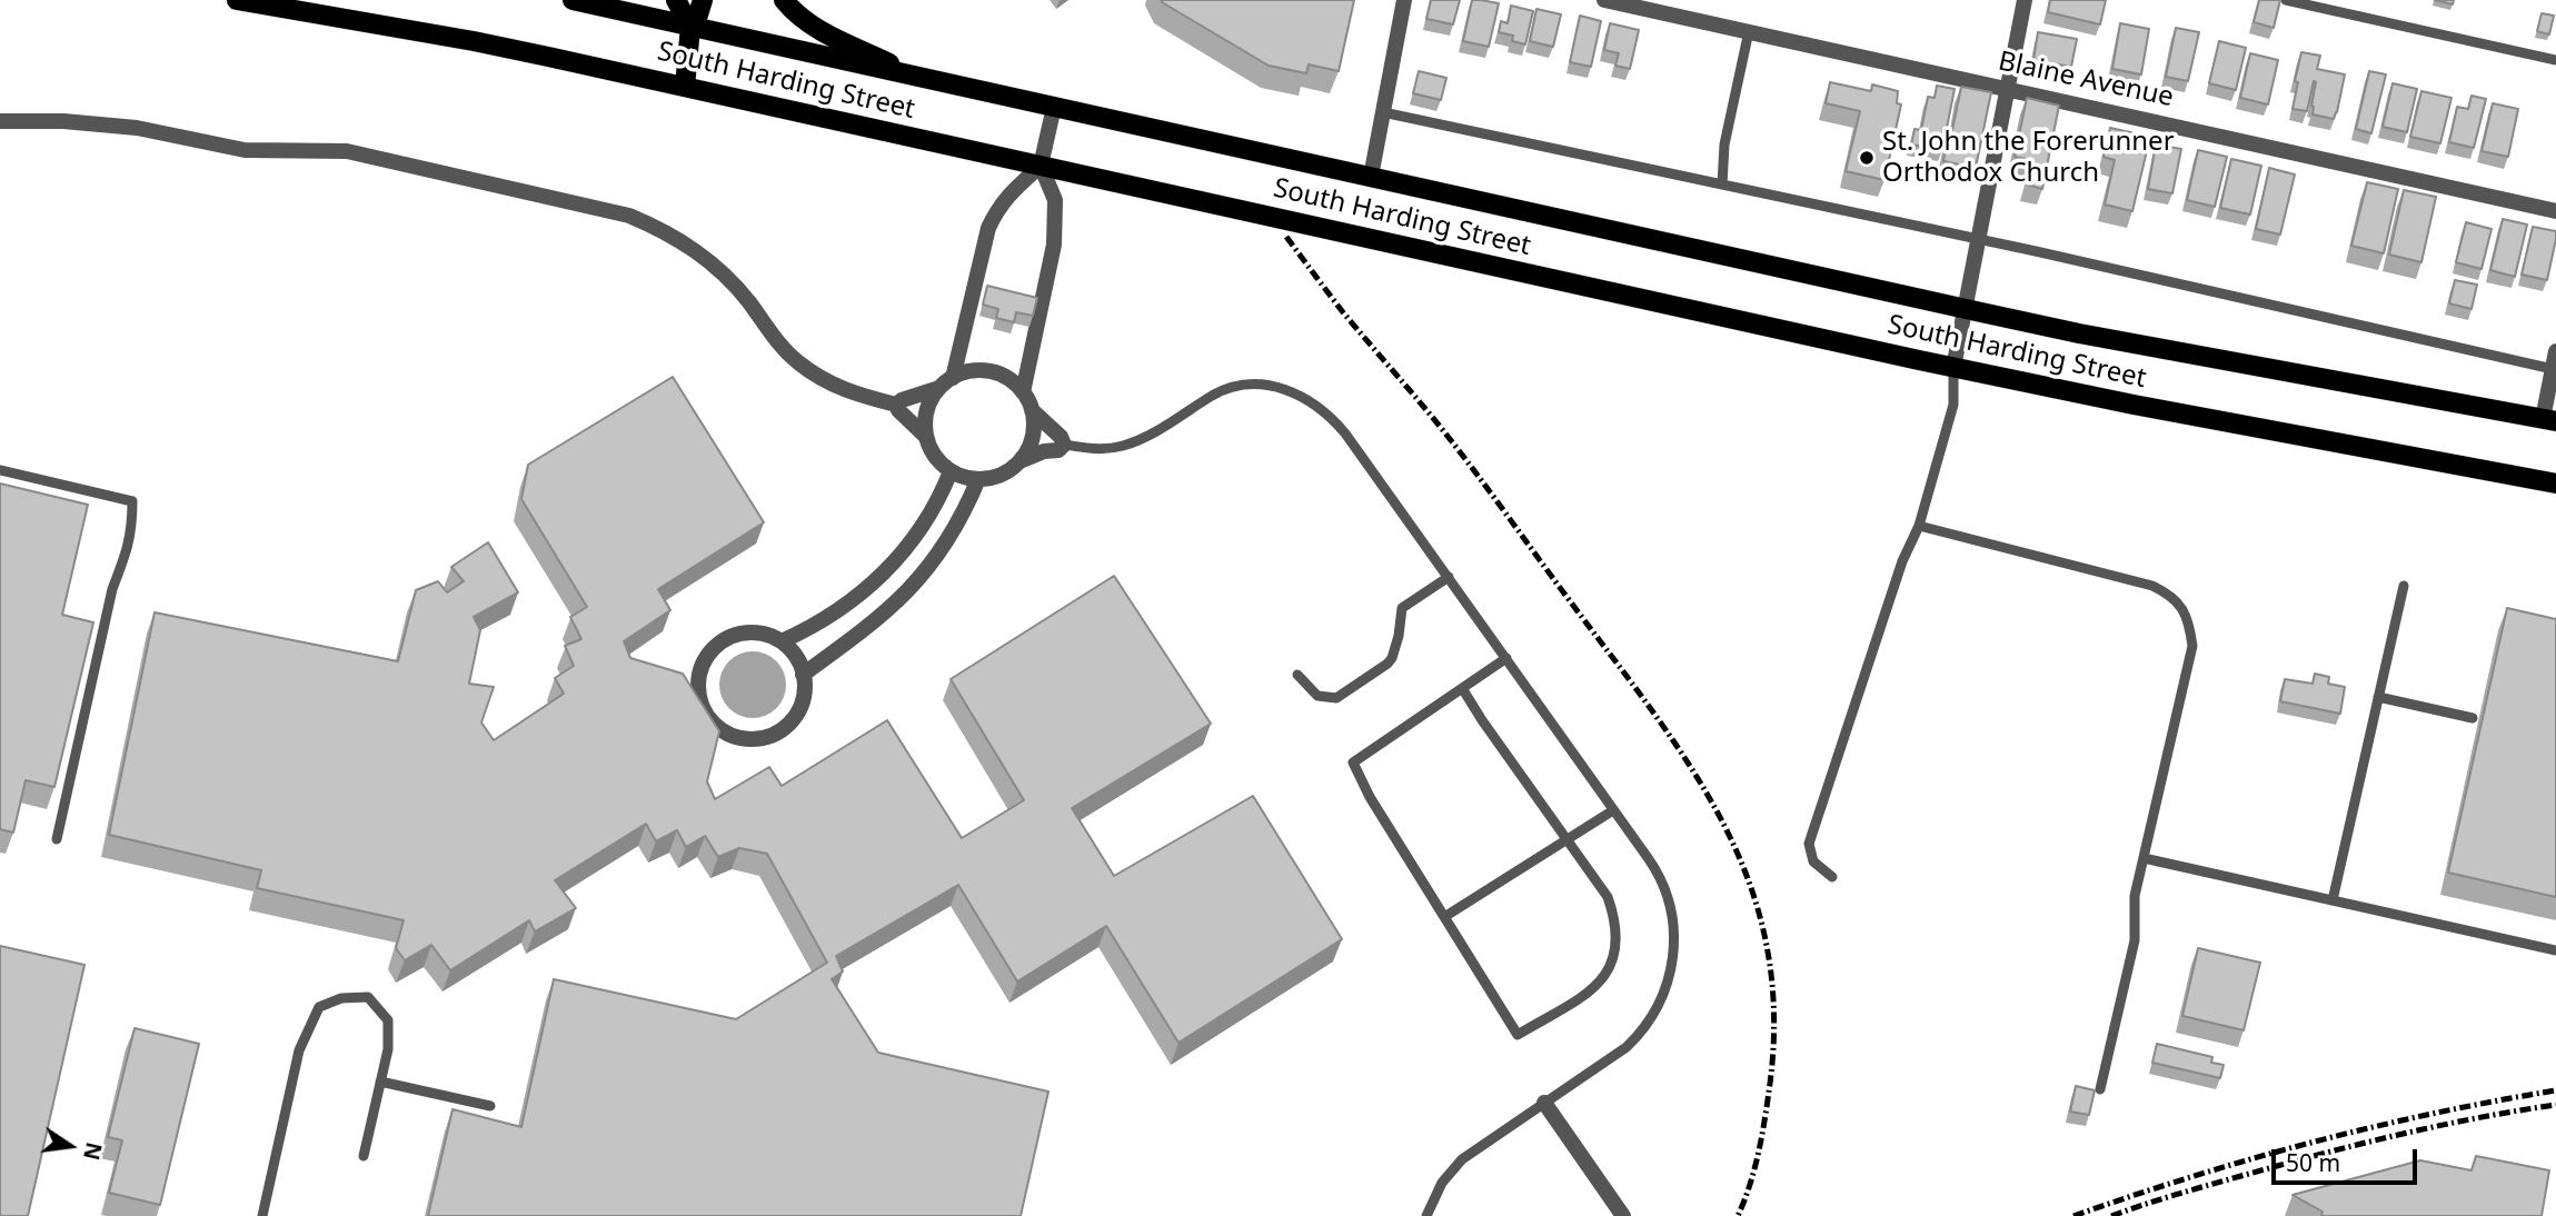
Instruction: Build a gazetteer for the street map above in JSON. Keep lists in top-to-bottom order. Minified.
{"streets":{"main road":["South Harding Street"],"street":["Blaine Avenue"]},"places":["St. John the Forerunner Orthodox Church"],"scale_bar":"50 m","north":"right"}
